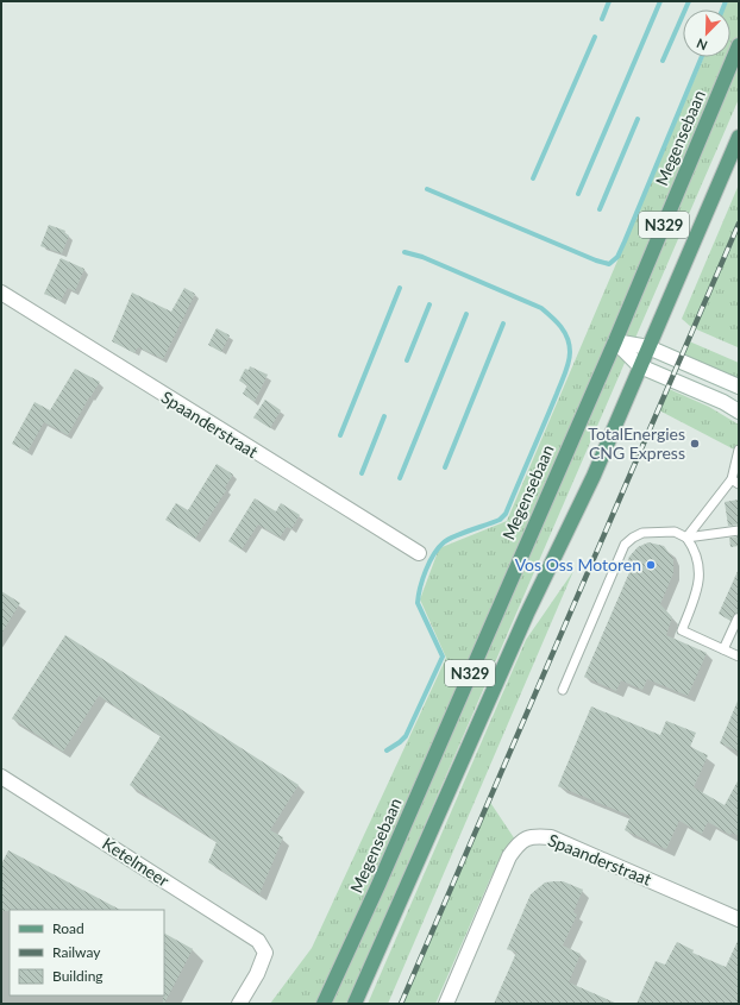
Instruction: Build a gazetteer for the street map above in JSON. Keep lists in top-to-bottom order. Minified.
{"streets":{"main road":["Megensebaan","N329"],"street":["Spaanderstraat","Ketelmeer"]},"places":["TotalEnergies CNG Express","Vos Oss Motoren"],"legend":["Road","Railway","Building"],"north":"bottom left"}
